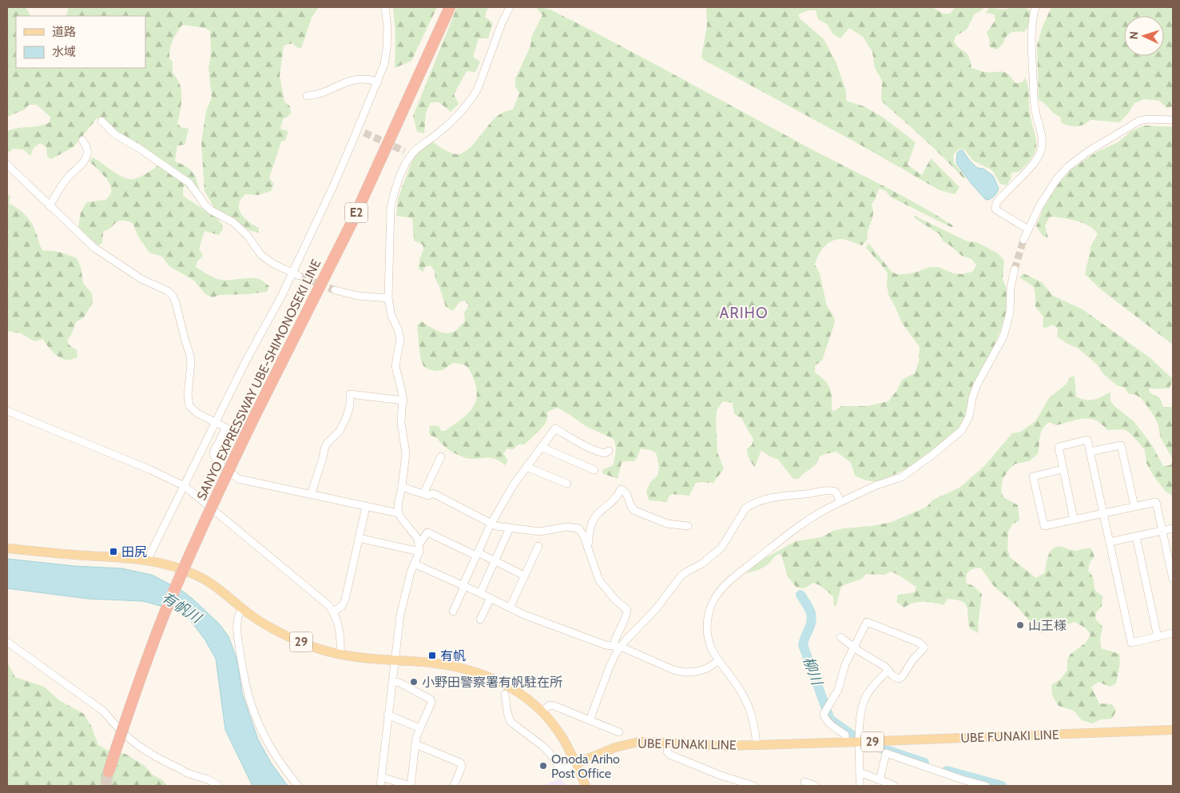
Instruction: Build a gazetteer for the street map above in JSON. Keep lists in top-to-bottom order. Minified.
{"streets":{"highway":["E2","SANYO EXPRESSWAY UBE-SHIMONOSEKI LINE"],"main road":["29","UBE FUNAKI LINE"]},"crossings":[["29","UBE FUNAKI LINE"]],"districts":["ARIHO"],"water":["有帆川","柳川"],"places":{"transit":["田尻","有帆"],"other":["山王様","小野田警察署有帆駐在所","Onoda Ariho Post Office"]},"legend":["道路","水域"],"north":"left"}
